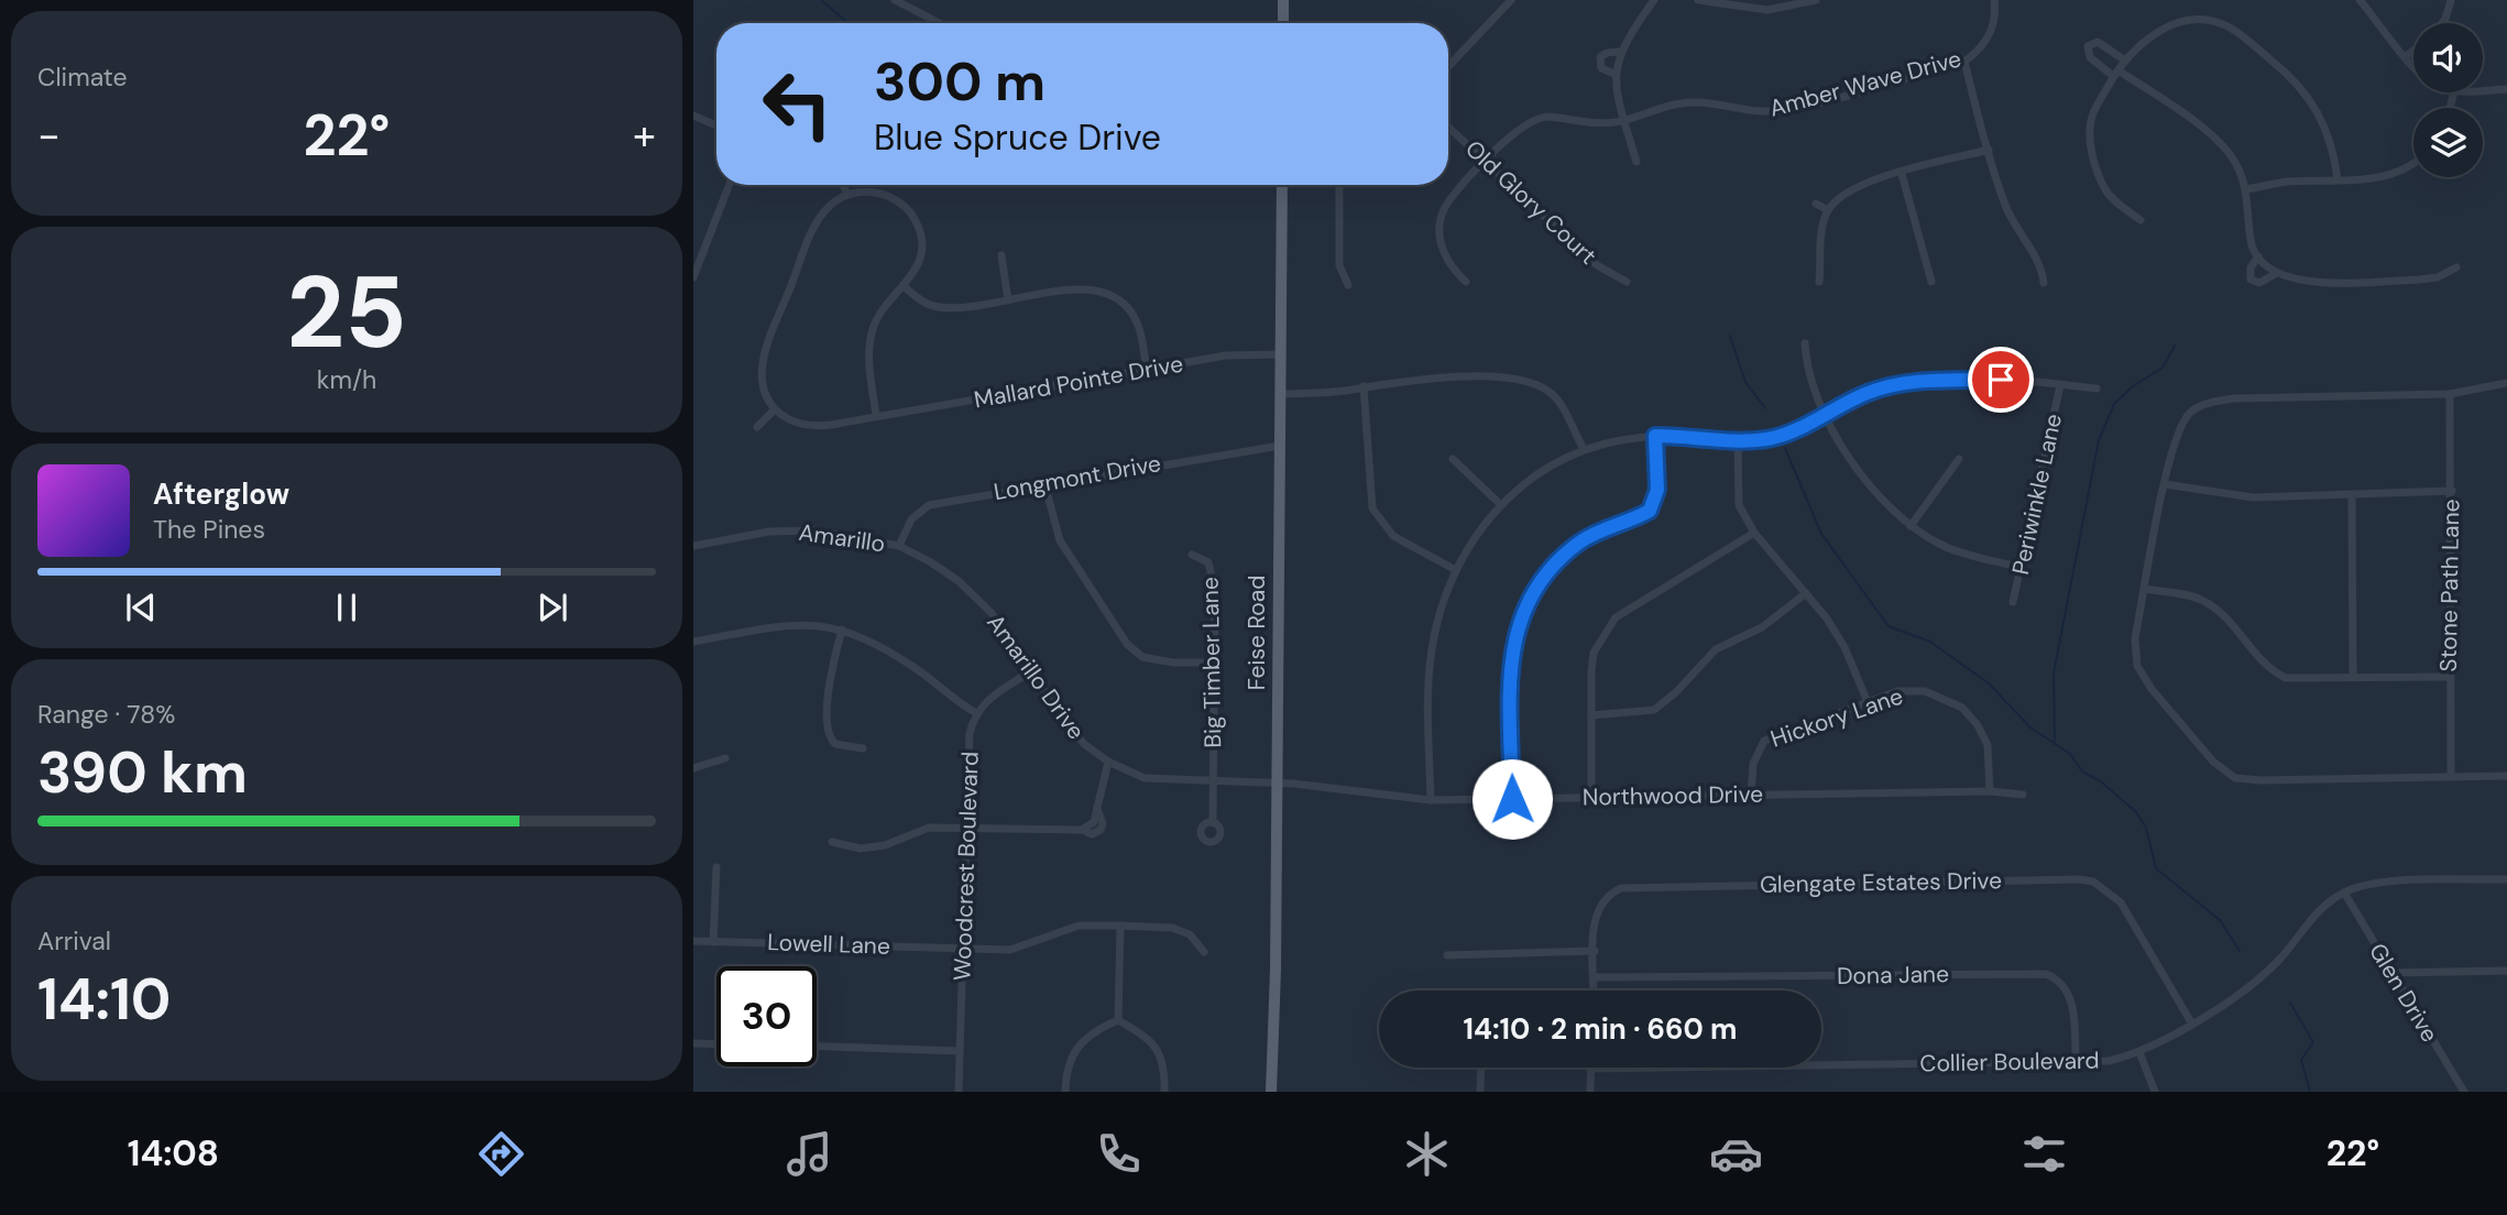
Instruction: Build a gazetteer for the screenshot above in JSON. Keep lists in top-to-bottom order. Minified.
{"streets":{"main road":["Feise Road"],"street":["Amber Wave Drive","Old Glory Court","Mallard Pointe Drive","Longmont Drive","Periwinkle Lane","Amarillo","Stone Path Lane","Big Timber Lane","Amarillo Drive","Hickory Lane","Northwood Drive","Woodcrest Boulevard","Glengate Estates Drive","Lowell Lane","Dona Jane","Glen Drive","Collier Boulevard"]},"crossings":[["Amber Wave Drive","Old Glory Court"],["Mallard Pointe Drive","Feise Road"],["Longmont Drive","Amarillo"],["Longmont Drive","Feise Road"],["Longmont Drive","Amarillo Drive"],["Amarillo","Amarillo Drive"],["Feise Road","Amarillo Drive"],["Feise Road","Northwood Drive"],["Big Timber Lane","Amarillo Drive"],["Amarillo Drive","Northwood Drive"],["Hickory Lane","Northwood Drive"],["Woodcrest Boulevard","Lowell Lane"],["Glengate Estates Drive","Dona Jane"],["Glengate Estates Drive","Collier Boulevard"],["Dona Jane","Collier Boulevard"],["Glen Drive","Collier Boulevard"]],"page":{"tile":["Climate",["25","km/h"],["Range · 78%","390 km"],["Arrival","14:10"]],"turn":["300 m","Blue Spruce Drive"],"heat":["−","22°","+"],"song":["Afterglow","The Pines"],"limit":"30","trip":"14:10 · 2 min · 660 m","tabs":["14:08","22°"]}}
